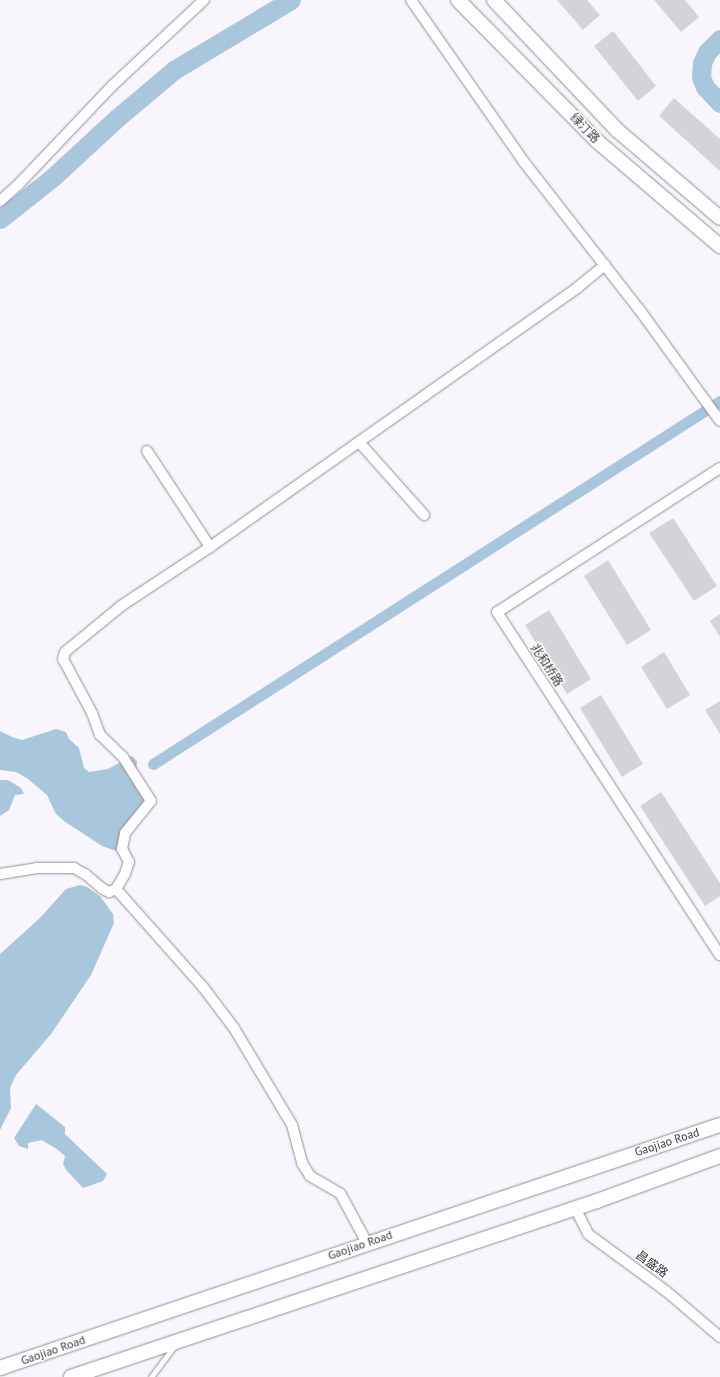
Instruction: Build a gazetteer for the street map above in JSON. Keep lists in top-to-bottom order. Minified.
{"streets":{"main road":["绿汀路","Gaojiao Road"],"street":["兆和桥路","昌盛路"]}}
